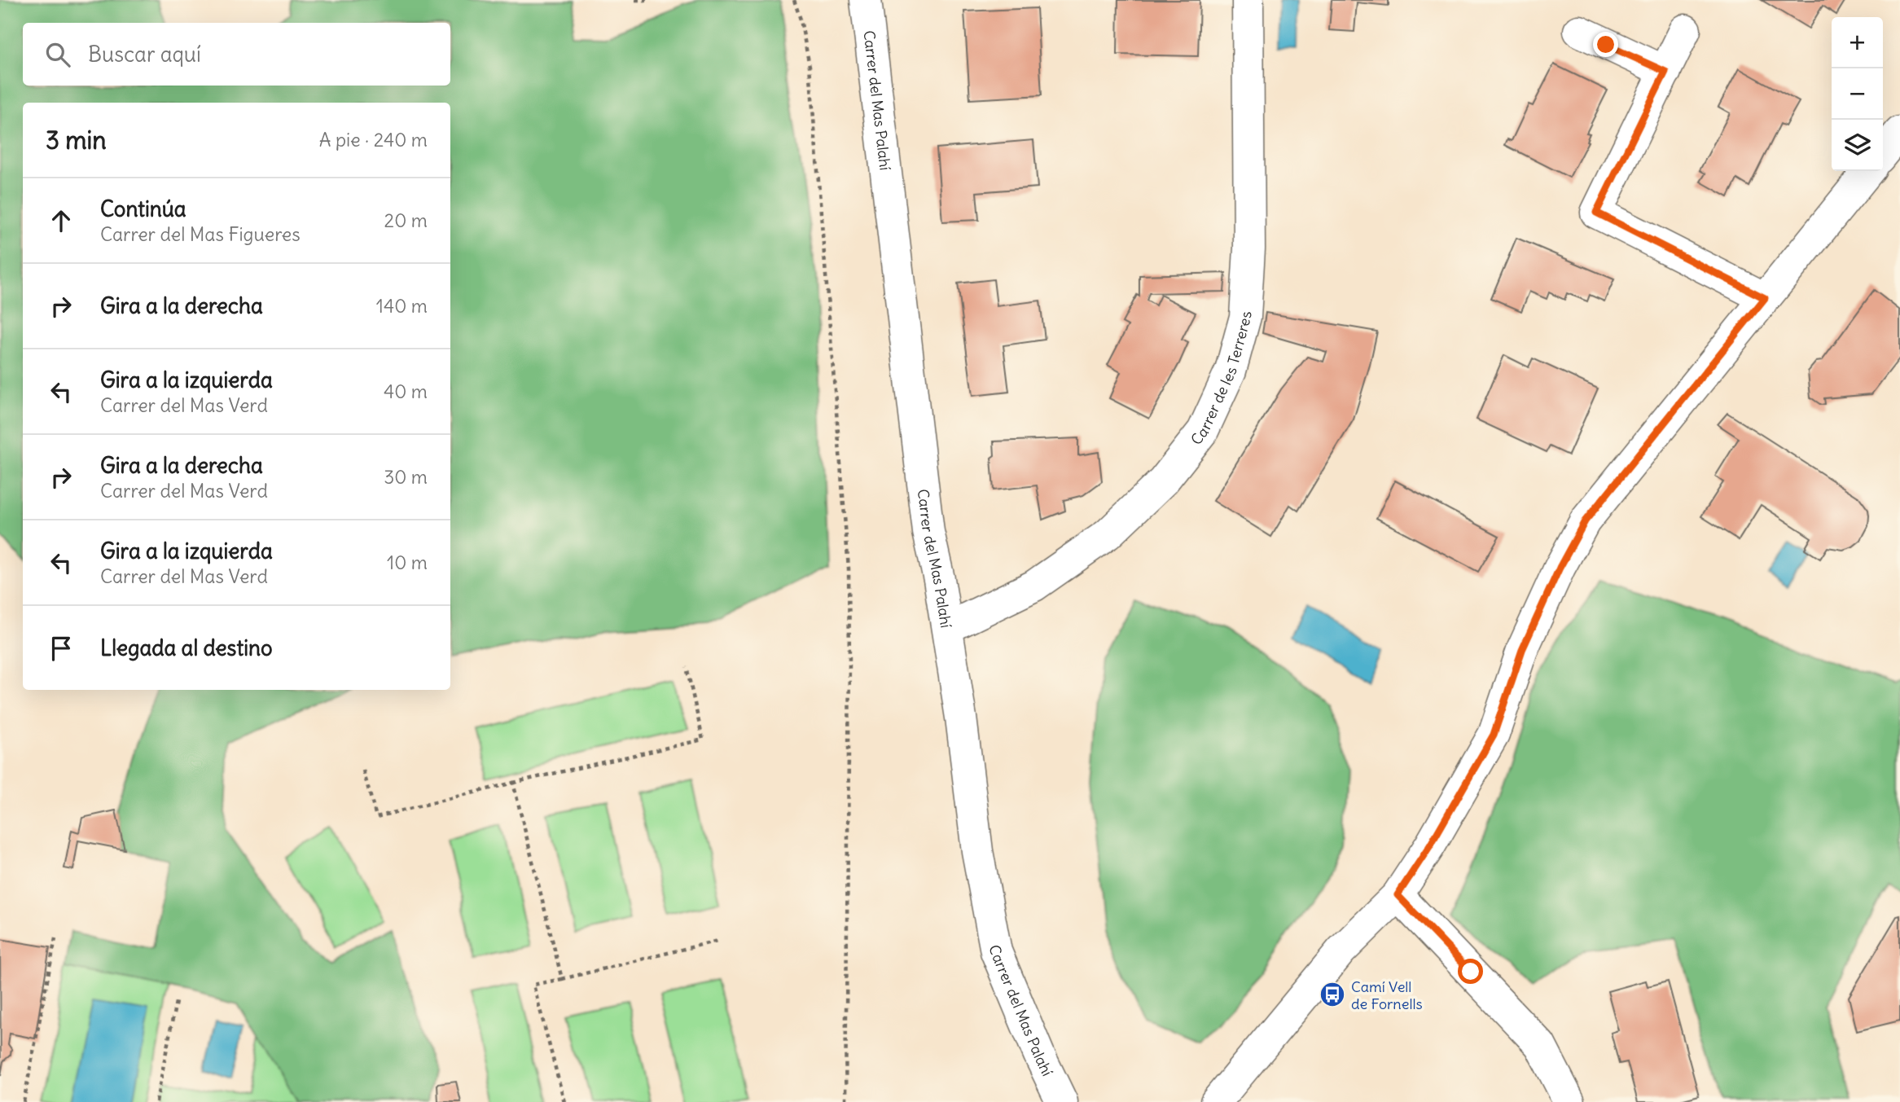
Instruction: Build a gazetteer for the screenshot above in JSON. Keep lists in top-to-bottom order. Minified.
{"streets":{"street":["Carrer del Mas Palahí","Carrer de les Terreres"]},"crossings":[["Carrer del Mas Palahí","Carrer de les Terreres"]],"places":{"bus stop":["Camí Vell de Fornells"]},"page":{"map_buttons":["+","−"],"search":"Buscar aquí","heading":["3 min","A pie · 240 m"],"list":[["Continúa","Carrer del Mas Figueres","20 m"],["Gira a la derecha","140 m"],["Gira a la izquierda","Carrer del Mas Verd","40 m"],["Gira a la derecha","Carrer del Mas Verd","30 m"],["Gira a la izquierda","Carrer del Mas Verd","10 m"],"Llegada al destino"]}}
